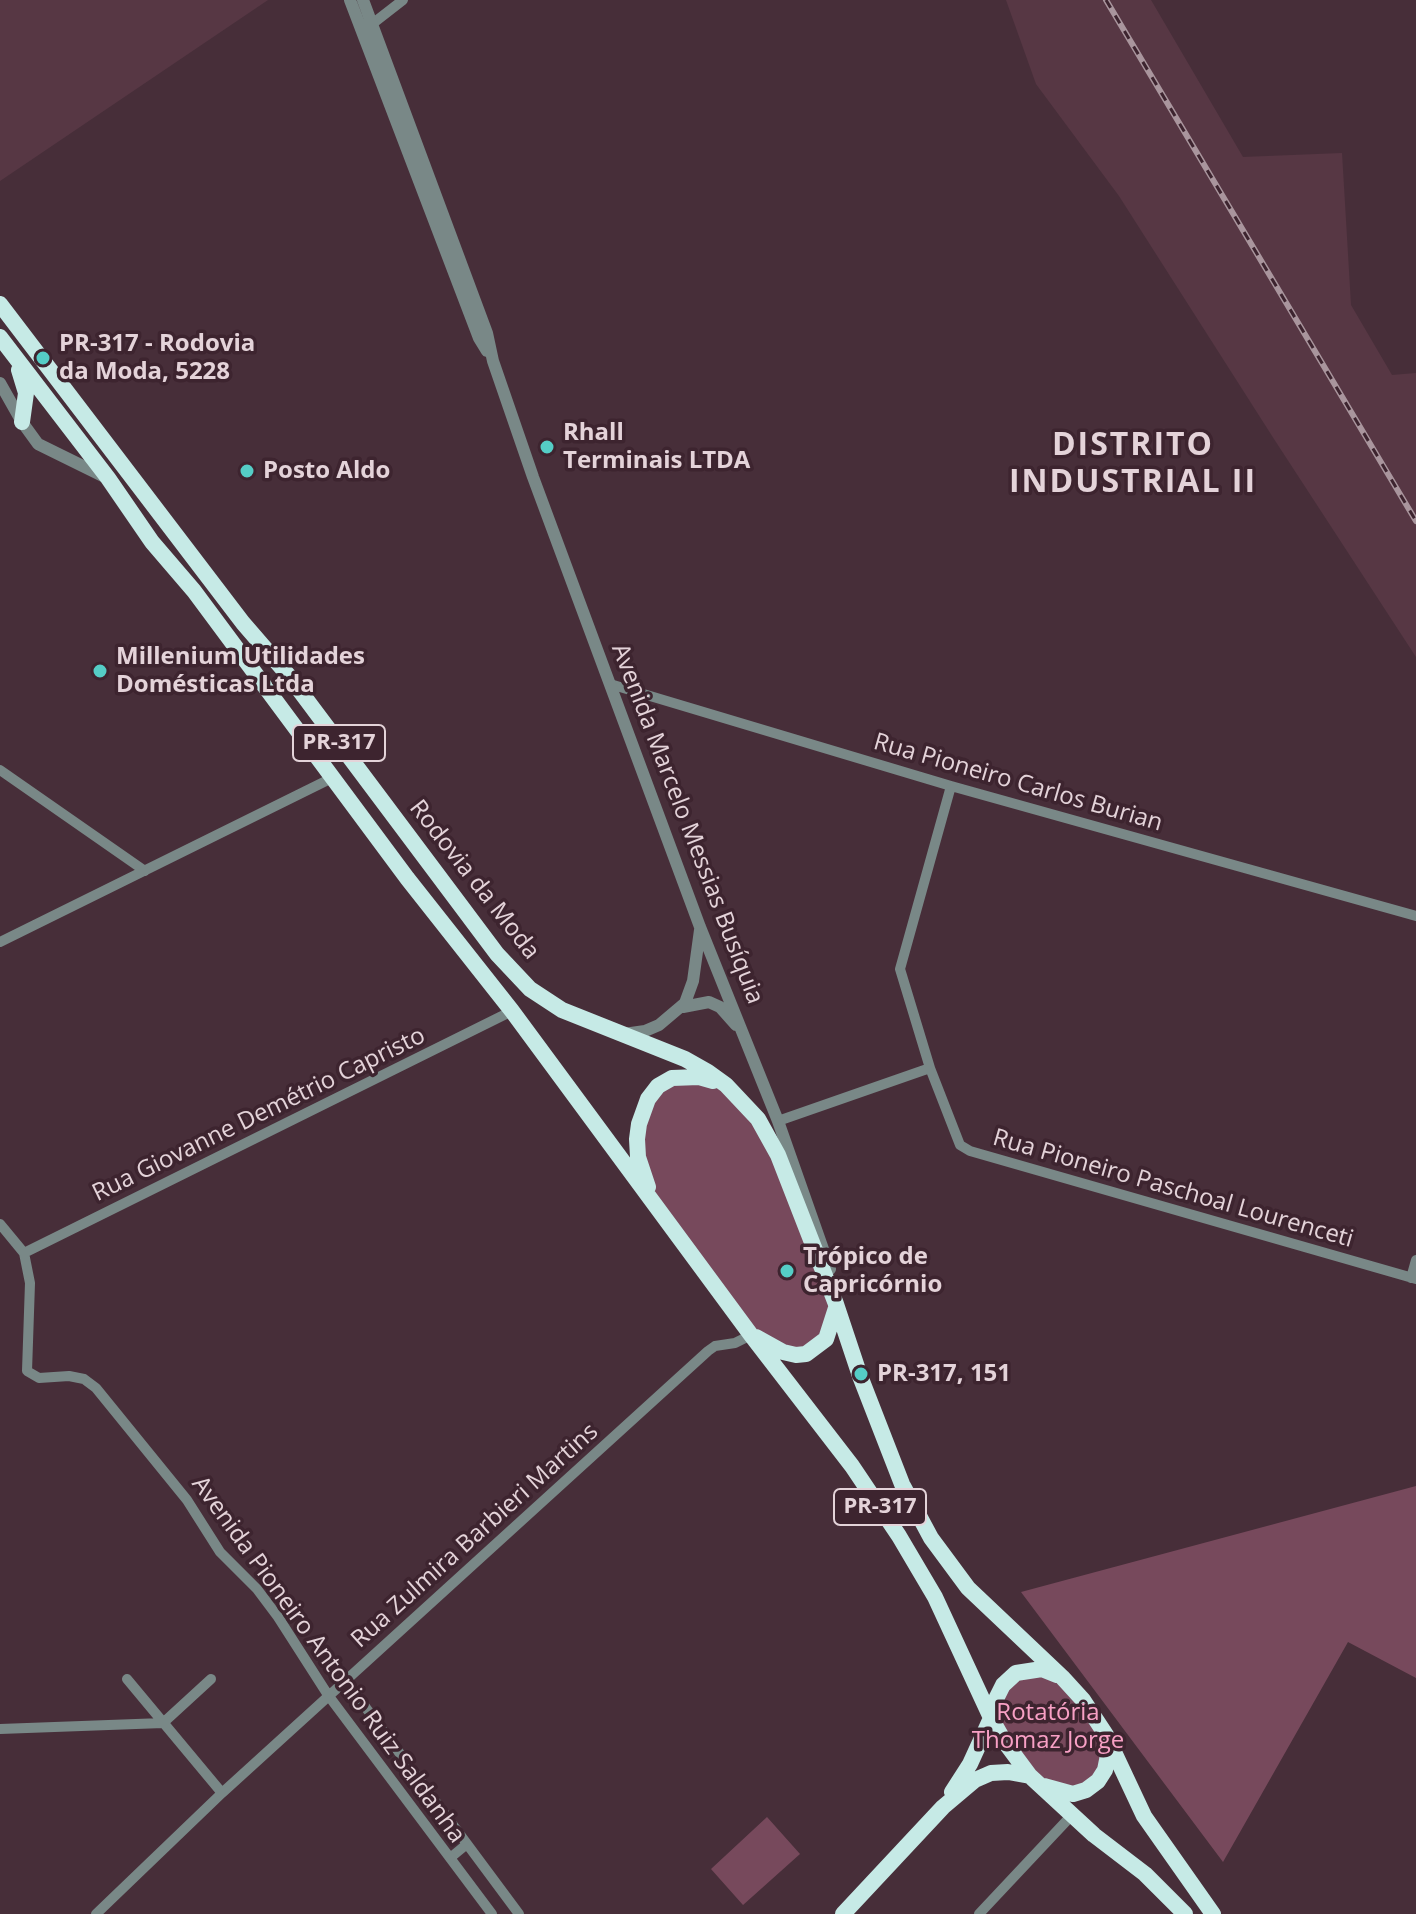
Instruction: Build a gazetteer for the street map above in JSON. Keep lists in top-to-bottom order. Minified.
{"streets":{"highway":["PR-317","Rodovia da Moda"],"street":["Rua Pioneiro Carlos Burian","Avenida Marcelo Messias Busíquia","Rua Giovanne Demétrio Capristo","Rua Pioneiro Paschoal Lourenceti","Rua Zulmira Barbieri Martins","Avenida Pioneiro Antonio Ruiz Saldanha"]},"crossings":[["PR-317","Rodovia da Moda"],["Rua Pioneiro Carlos Burian","Avenida Marcelo Messias Busíquia"],["Rua Pioneiro Carlos Burian","Rua Pioneiro Paschoal Lourenceti"],["Avenida Marcelo Messias Busíquia","Rodovia da Moda"],["Rodovia da Moda","Rua Giovanne Demétrio Capristo"],["Rodovia da Moda","Rua Zulmira Barbieri Martins"],["Rua Giovanne Demétrio Capristo","Avenida Pioneiro Antonio Ruiz Saldanha"],["Rua Zulmira Barbieri Martins","Avenida Pioneiro Antonio Ruiz Saldanha"]],"districts":["DISTRITO INDUSTRIAL II"],"parks":["Rotatória Thomaz Jorge"],"places":["PR-317 - Rodovia da Moda, 5228","Rhall Terminais LTDA","Posto Aldo","Millenium Utilidades Domésticas Ltda","Trópico de Capricórnio","PR-317, 151"]}
